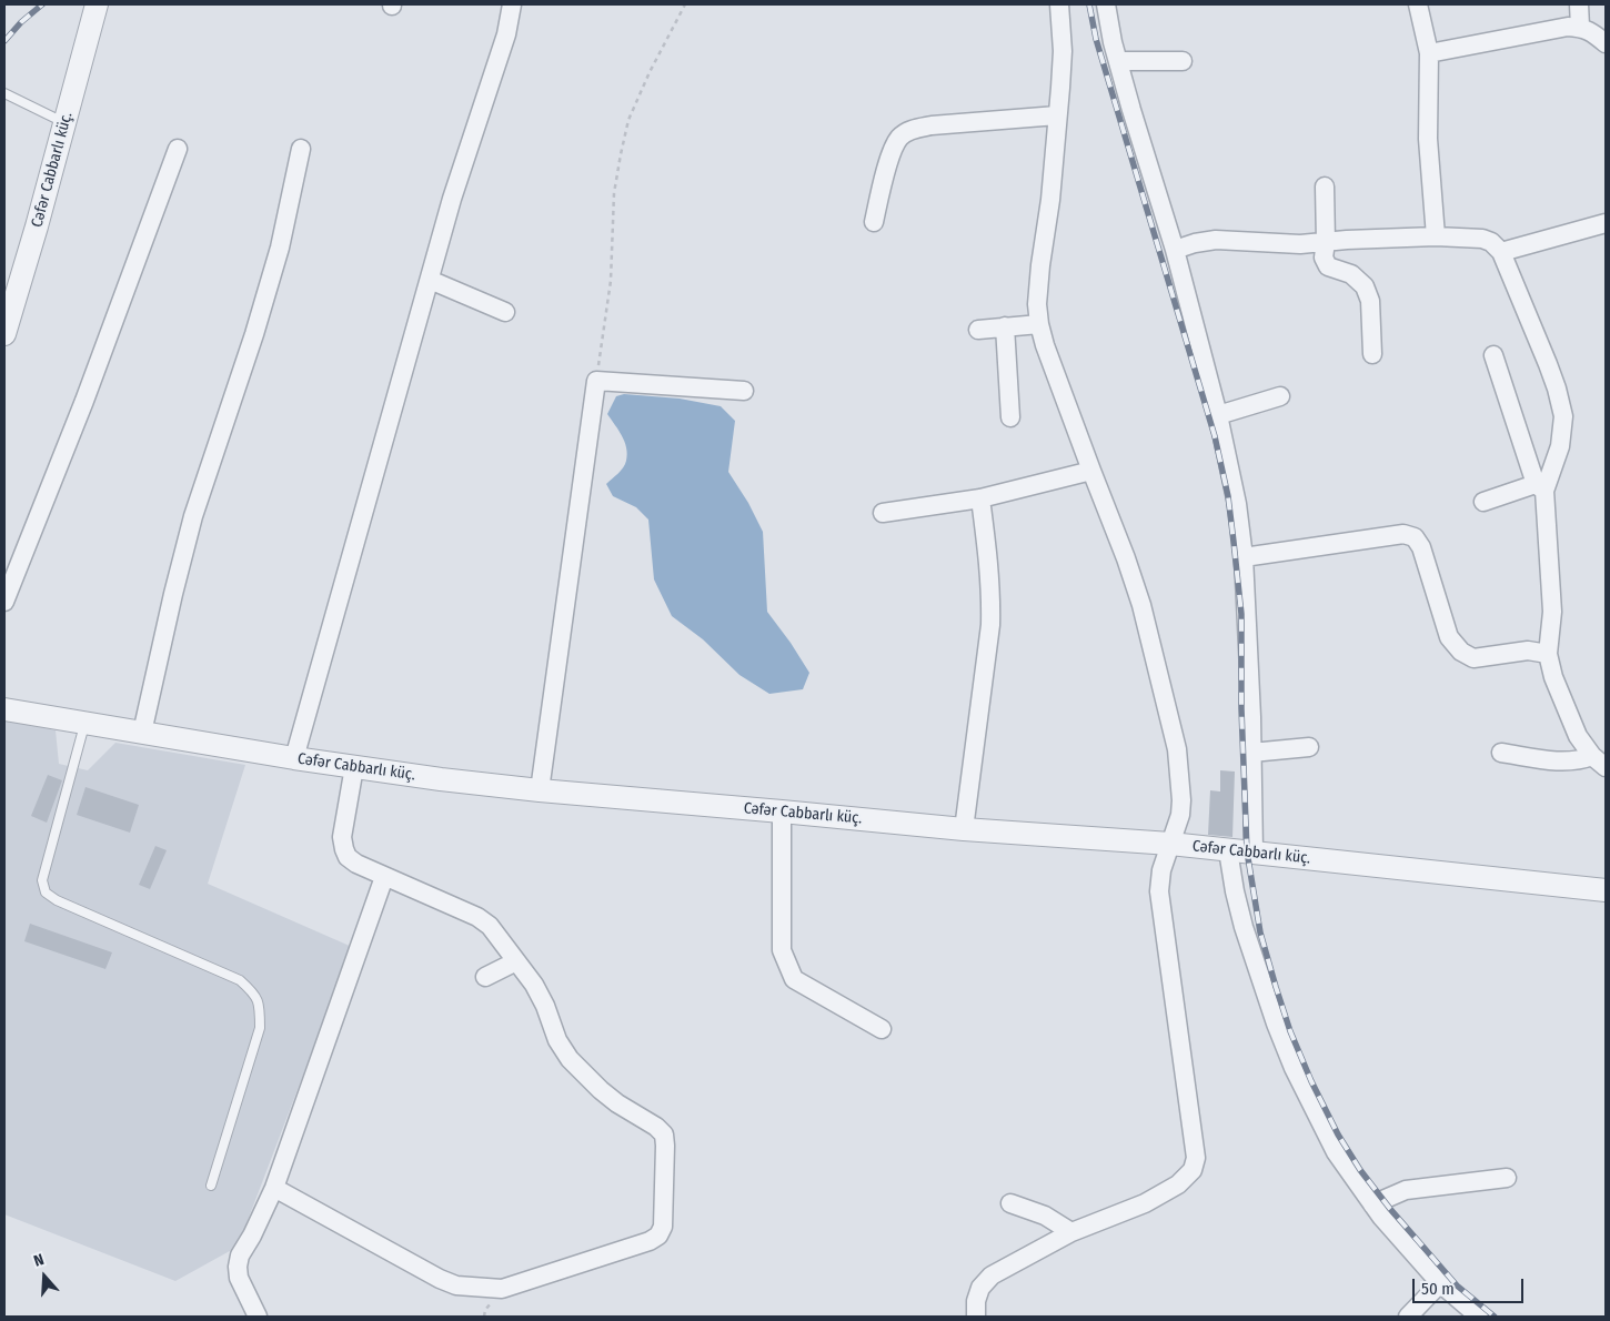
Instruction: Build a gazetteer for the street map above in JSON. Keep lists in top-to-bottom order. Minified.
{"streets":{"street":["Cəfər Cabbarlı küç."]},"scale_bar":"50 m","north":"top"}
